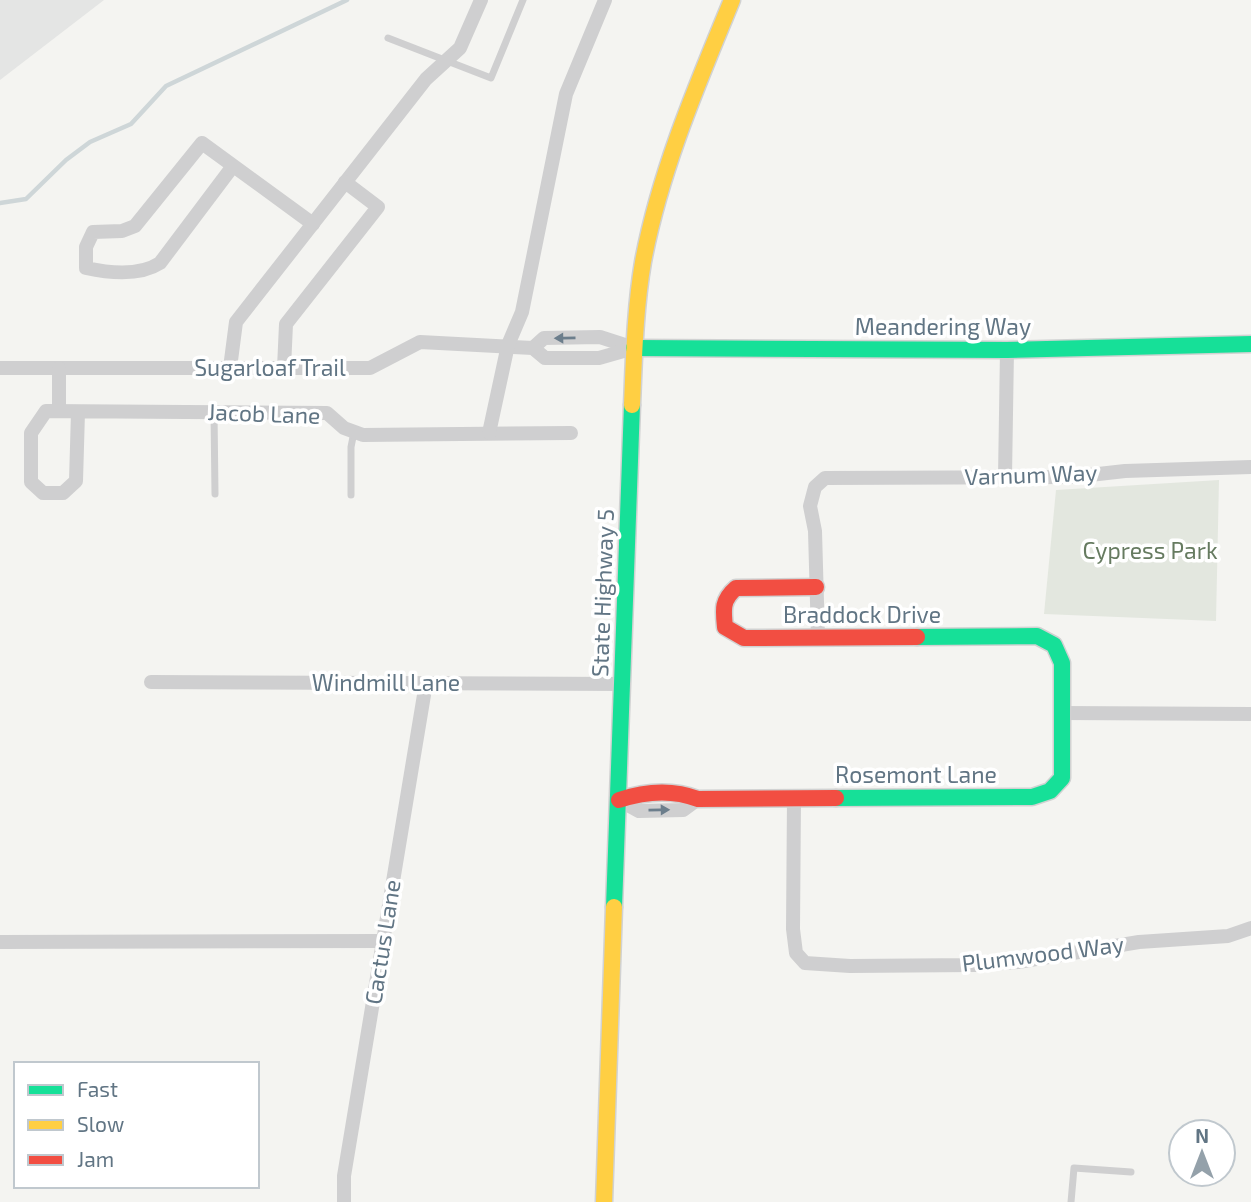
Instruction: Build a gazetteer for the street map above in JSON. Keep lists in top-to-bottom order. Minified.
{"streets":{"street":["Meandering Way","Sugarloaf Trail","Jacob Lane","Varnum Way","State Highway 5","Braddock Drive","Windmill Lane","Rosemont Lane","Cactus Lane","Plumwood Way"]},"crossings":[["Meandering Way","Sugarloaf Trail"],["Meandering Way","State Highway 5"],["Sugarloaf Trail","State Highway 5"],["Varnum Way","Braddock Drive"],["State Highway 5","Windmill Lane"],["State Highway 5","Rosemont Lane"],["Braddock Drive","Rosemont Lane"],["Windmill Lane","Cactus Lane"],["Rosemont Lane","Plumwood Way"]],"parks":["Cypress Park"],"legend":["Fast","Slow","Jam"],"north":"top"}
